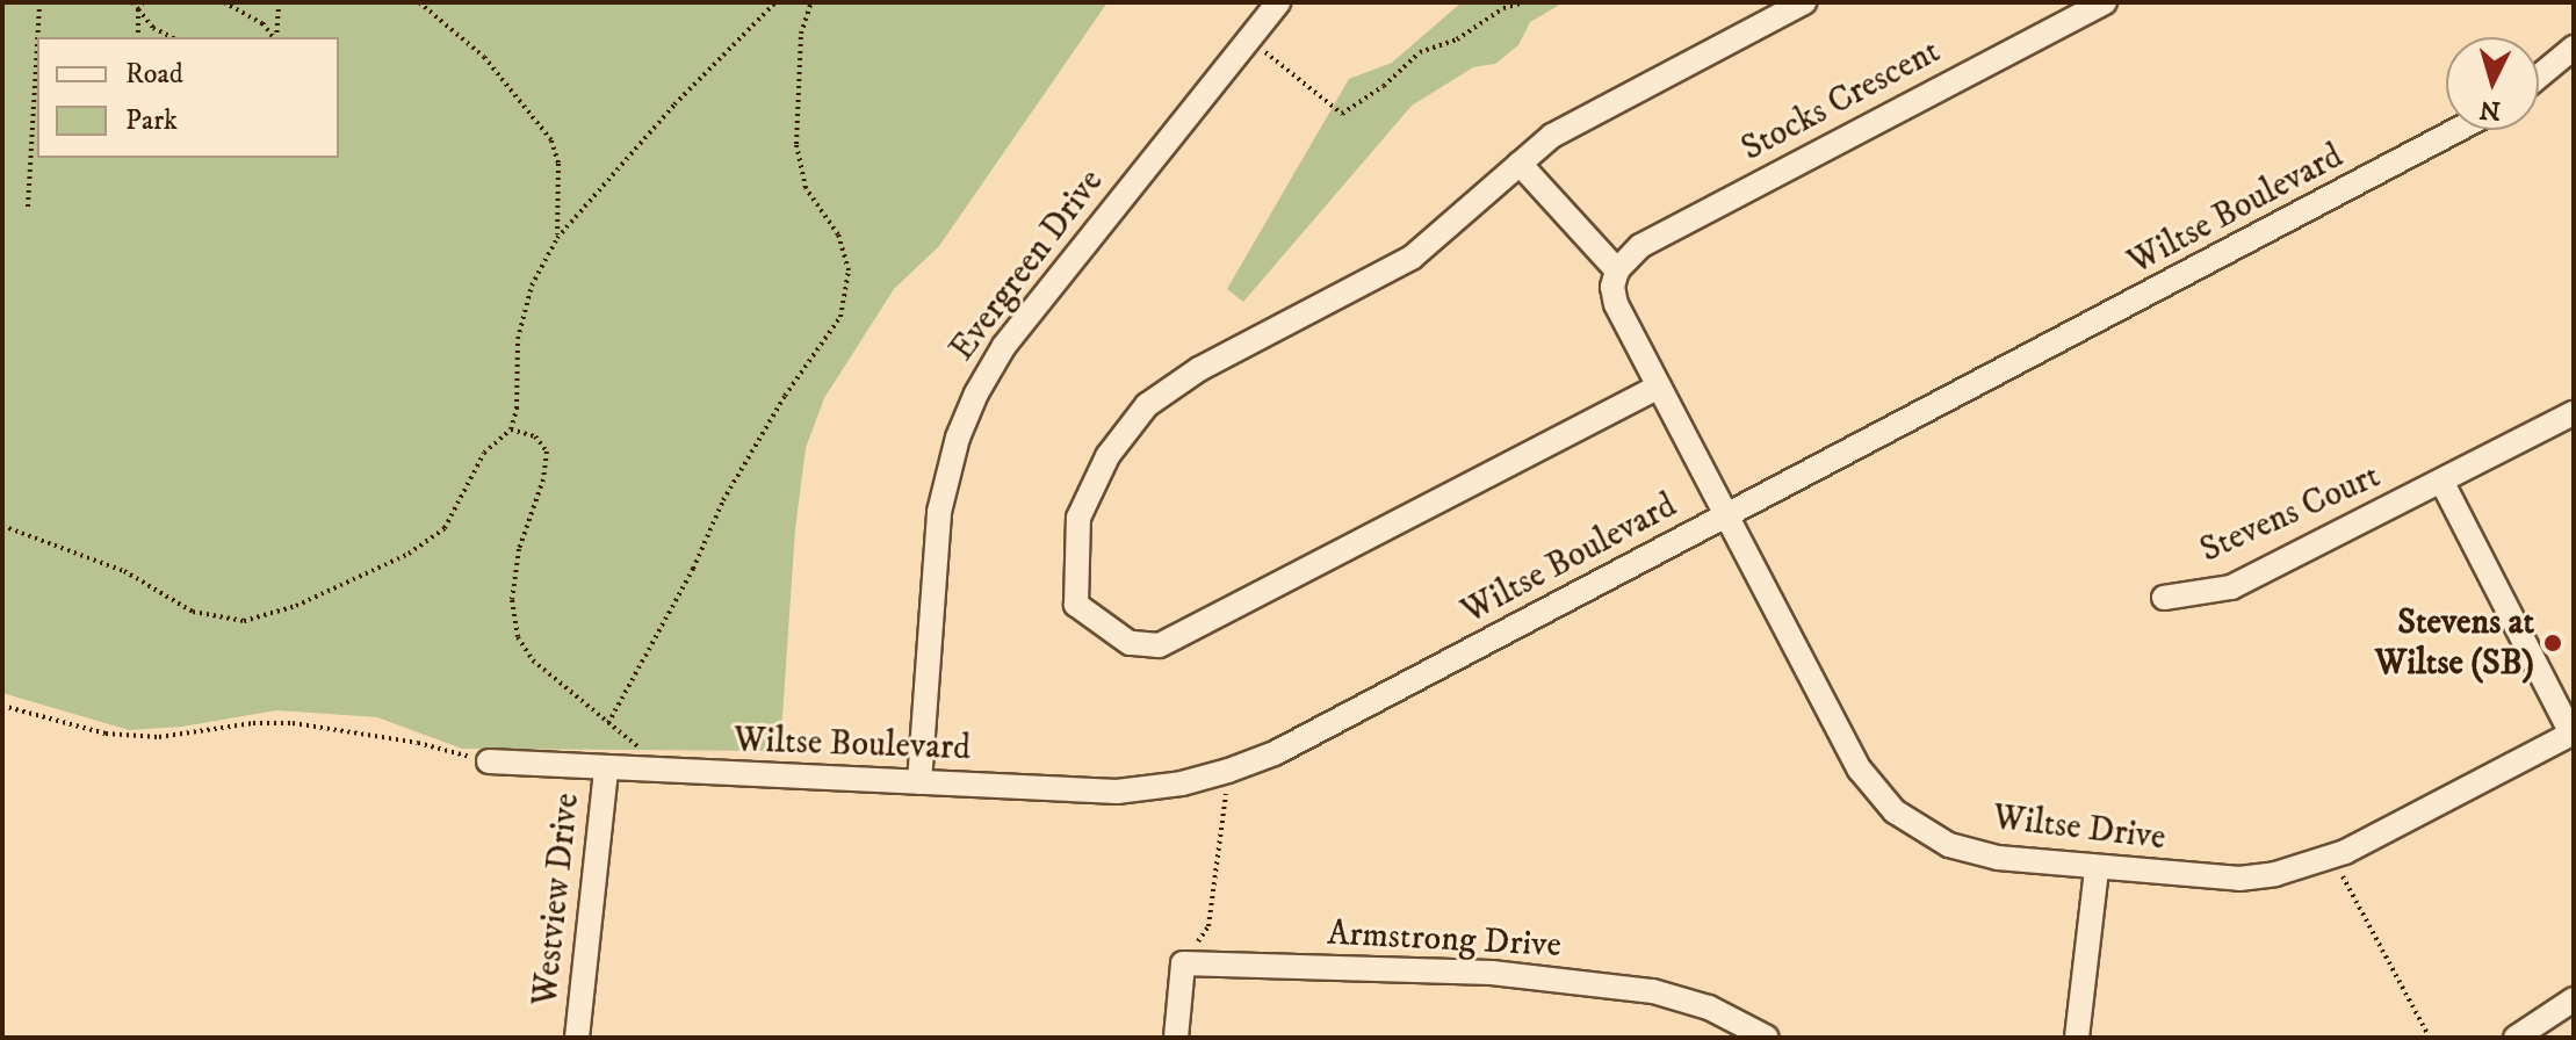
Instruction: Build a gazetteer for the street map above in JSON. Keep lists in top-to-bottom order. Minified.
{"streets":{"street":["Stocks Crescent","Wiltse Boulevard","Evergreen Drive","Stevens Court","Wiltse Drive","Westview Drive","Armstrong Drive"]},"crossings":[["Wiltse Boulevard","Evergreen Drive"],["Wiltse Boulevard","Wiltse Drive"],["Wiltse Boulevard","Westview Drive"]],"places":["Stevens at Wiltse (SB)"],"legend":["Road","Park"],"north":"bottom"}
